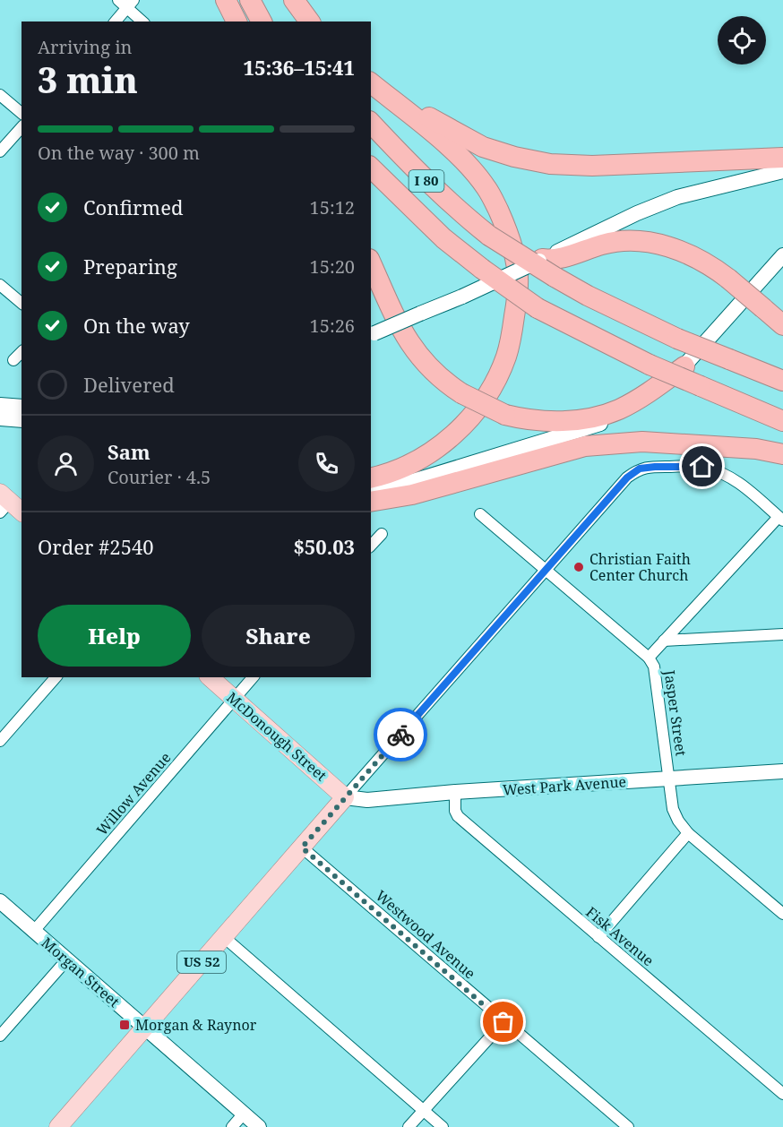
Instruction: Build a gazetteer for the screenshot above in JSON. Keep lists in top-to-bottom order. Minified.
{"streets":{"highway":["I 80"],"main road":["McDonough Street","US 52"],"street":["Jasper Street","West Park Avenue","Willow Avenue","Westwood Avenue","Fisk Avenue","Morgan Street"]},"crossings":[["Jasper Street","West Park Avenue"],["McDonough Street","West Park Avenue"],["McDonough Street","Willow Avenue"],["McDonough Street","US 52"],["West Park Avenue","Fisk Avenue"],["West Park Avenue","US 52"],["Willow Avenue","Morgan Street"],["Westwood Avenue","US 52"],["US 52","Morgan Street"]],"places":{"other":["Christian Faith Center Church"],"transit":["Morgan & Raynor"]},"page":{"heading":["3 min","Arriving in","15:36–15:41"],"panel":["Sam","Courier · 4.5","Order #2540","$50.03"],"bar":"On the way · 300 m","list":[["Confirmed","15:12"],["Preparing","15:20"],["On the way","15:26"],"Delivered"],"buttons":["Help","Share"]}}
